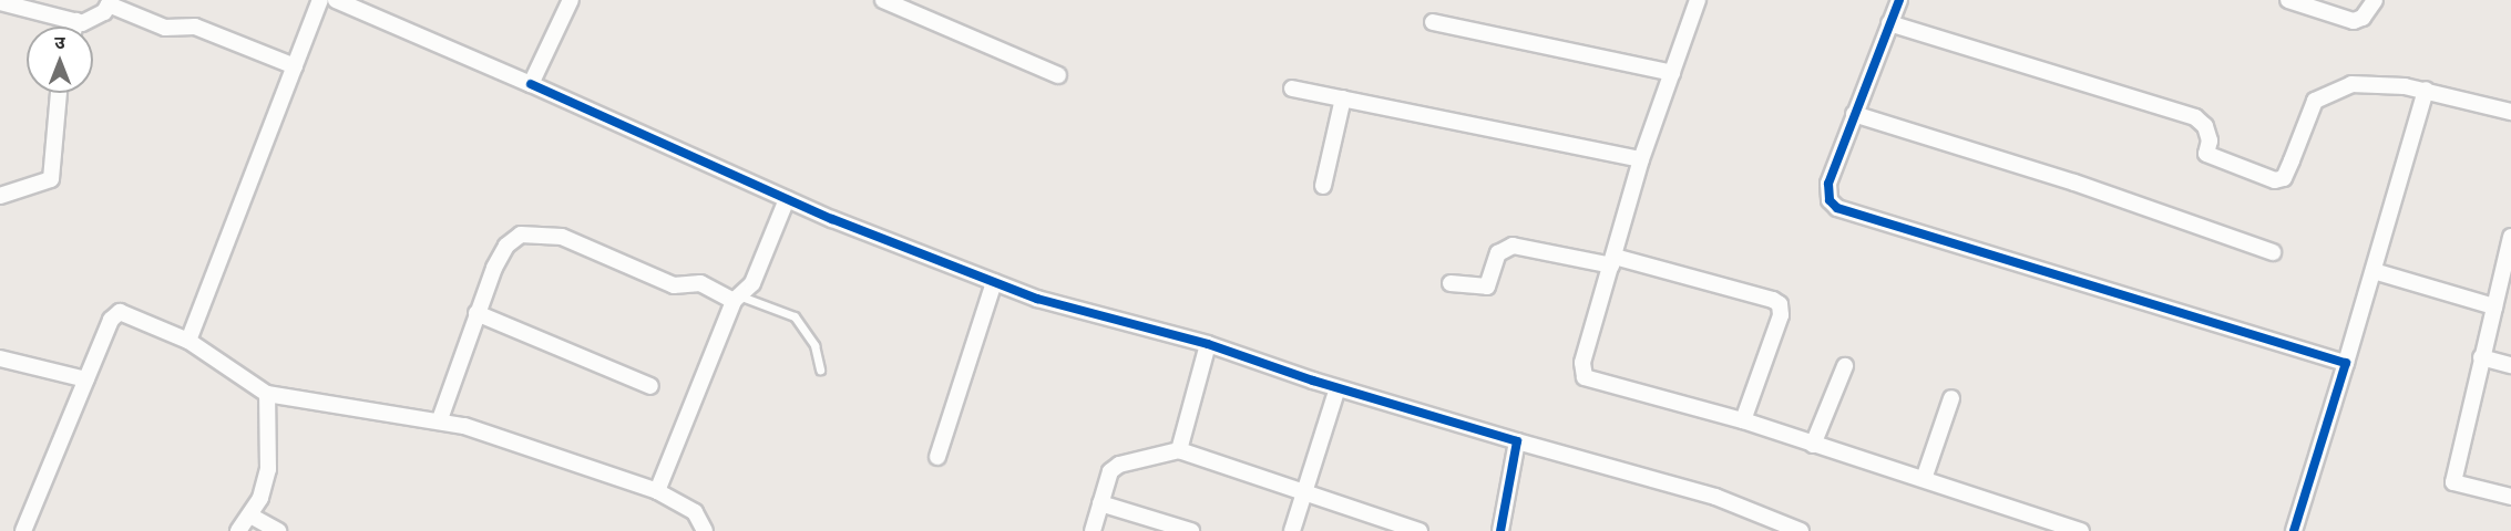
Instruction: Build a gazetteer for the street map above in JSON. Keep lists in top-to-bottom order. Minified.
{"north":"top"}
